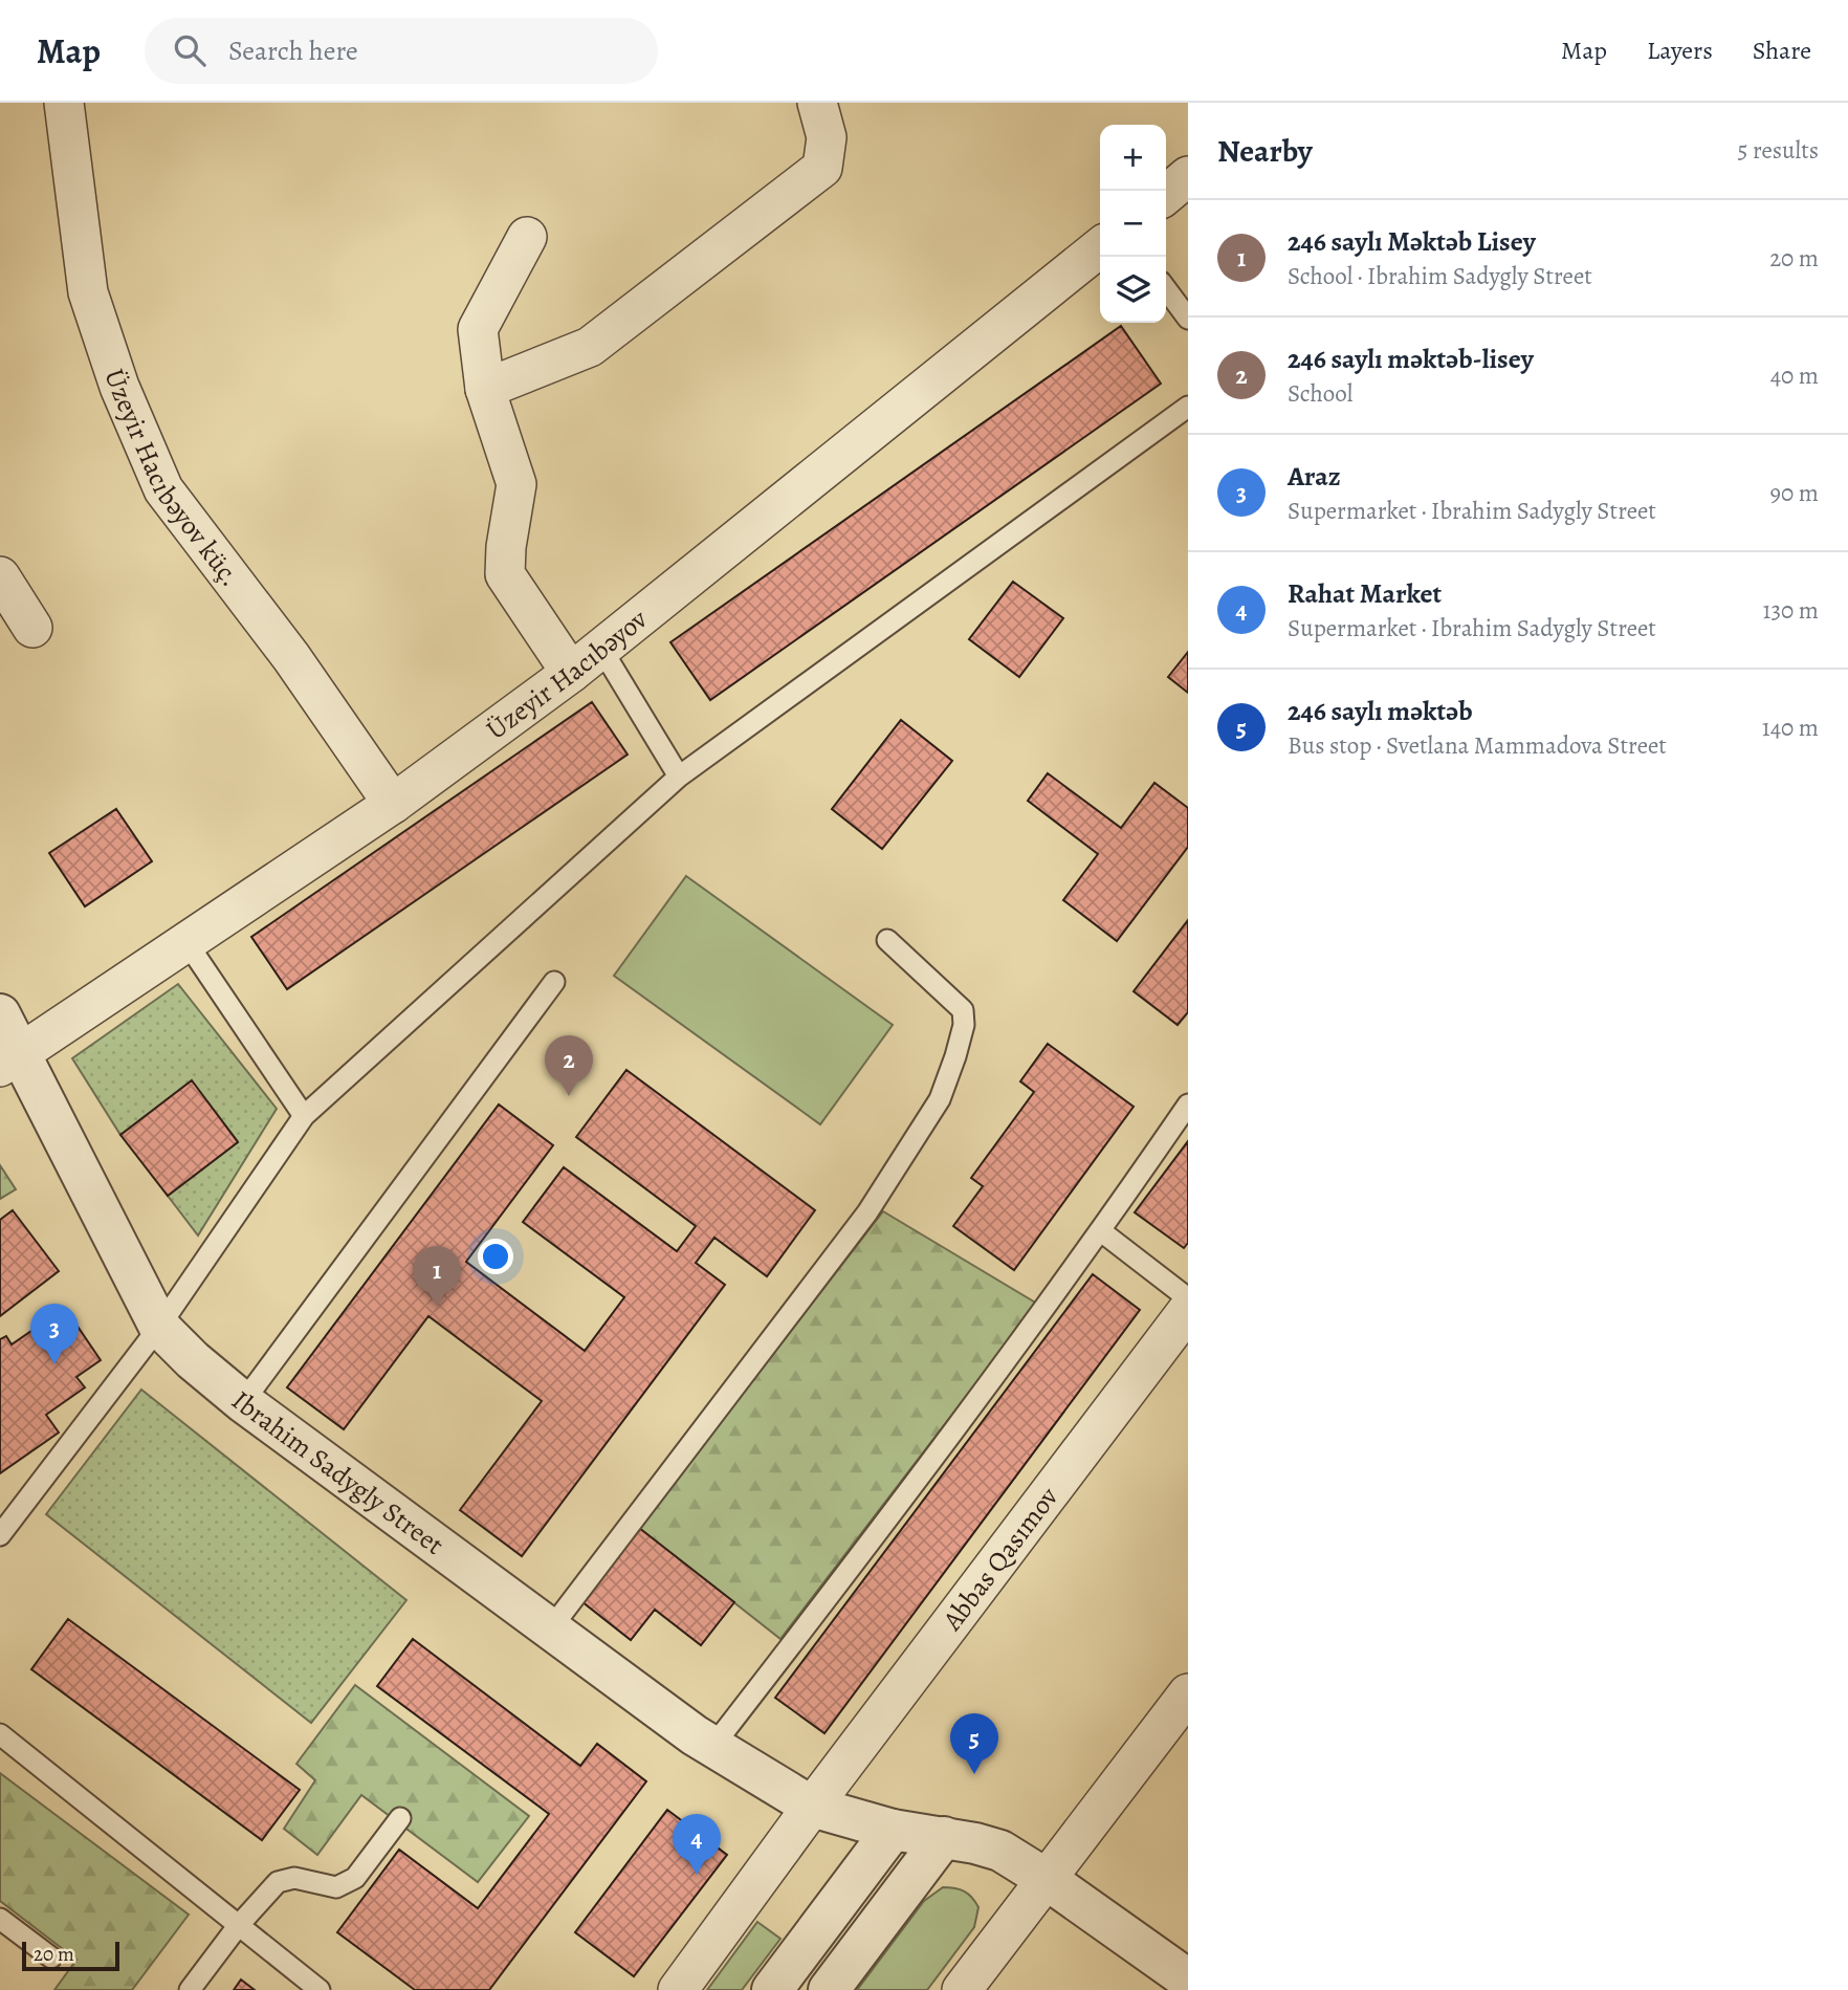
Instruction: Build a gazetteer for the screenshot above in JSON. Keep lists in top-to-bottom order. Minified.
{"streets":{"street":["Üzeyir Hacıbəyov küç.","Üzeyir Hacıbəyov","Ibrahim Sadygly Street","Abbas Qasımov"]},"crossings":[["Üzeyir Hacıbəyov küç.","Üzeyir Hacıbəyov"],["Üzeyir Hacıbəyov","Ibrahim Sadygly Street"],["Ibrahim Sadygly Street","Abbas Qasımov"]],"scale_bar":"20 m","page":{"header":"Map","search":"Search here","nav":["Map","Layers","Share"],"heading":["Nearby","5 results"],"map_buttons":["+","−"],"list":[{"mark":"1","name":"246 saylı Məktəb Lisey","note":"School · Ibrahim Sadygly Street","value":"20 m"},{"mark":"2","name":"246 saylı məktəb-lisey","note":"School","value":"40 m"},{"mark":"3","name":"Araz","note":"Supermarket · Ibrahim Sadygly Street","value":"90 m"},{"mark":"4","name":"Rahat Market","note":"Supermarket · Ibrahim Sadygly Street","value":"130 m"},{"mark":"5","name":"246 saylı mәktәb","note":"Bus stop · Svetlana Mammadova Street","value":"140 m"}],"pins":["2","1","3","5","4"],"scale":"20 m"}}
